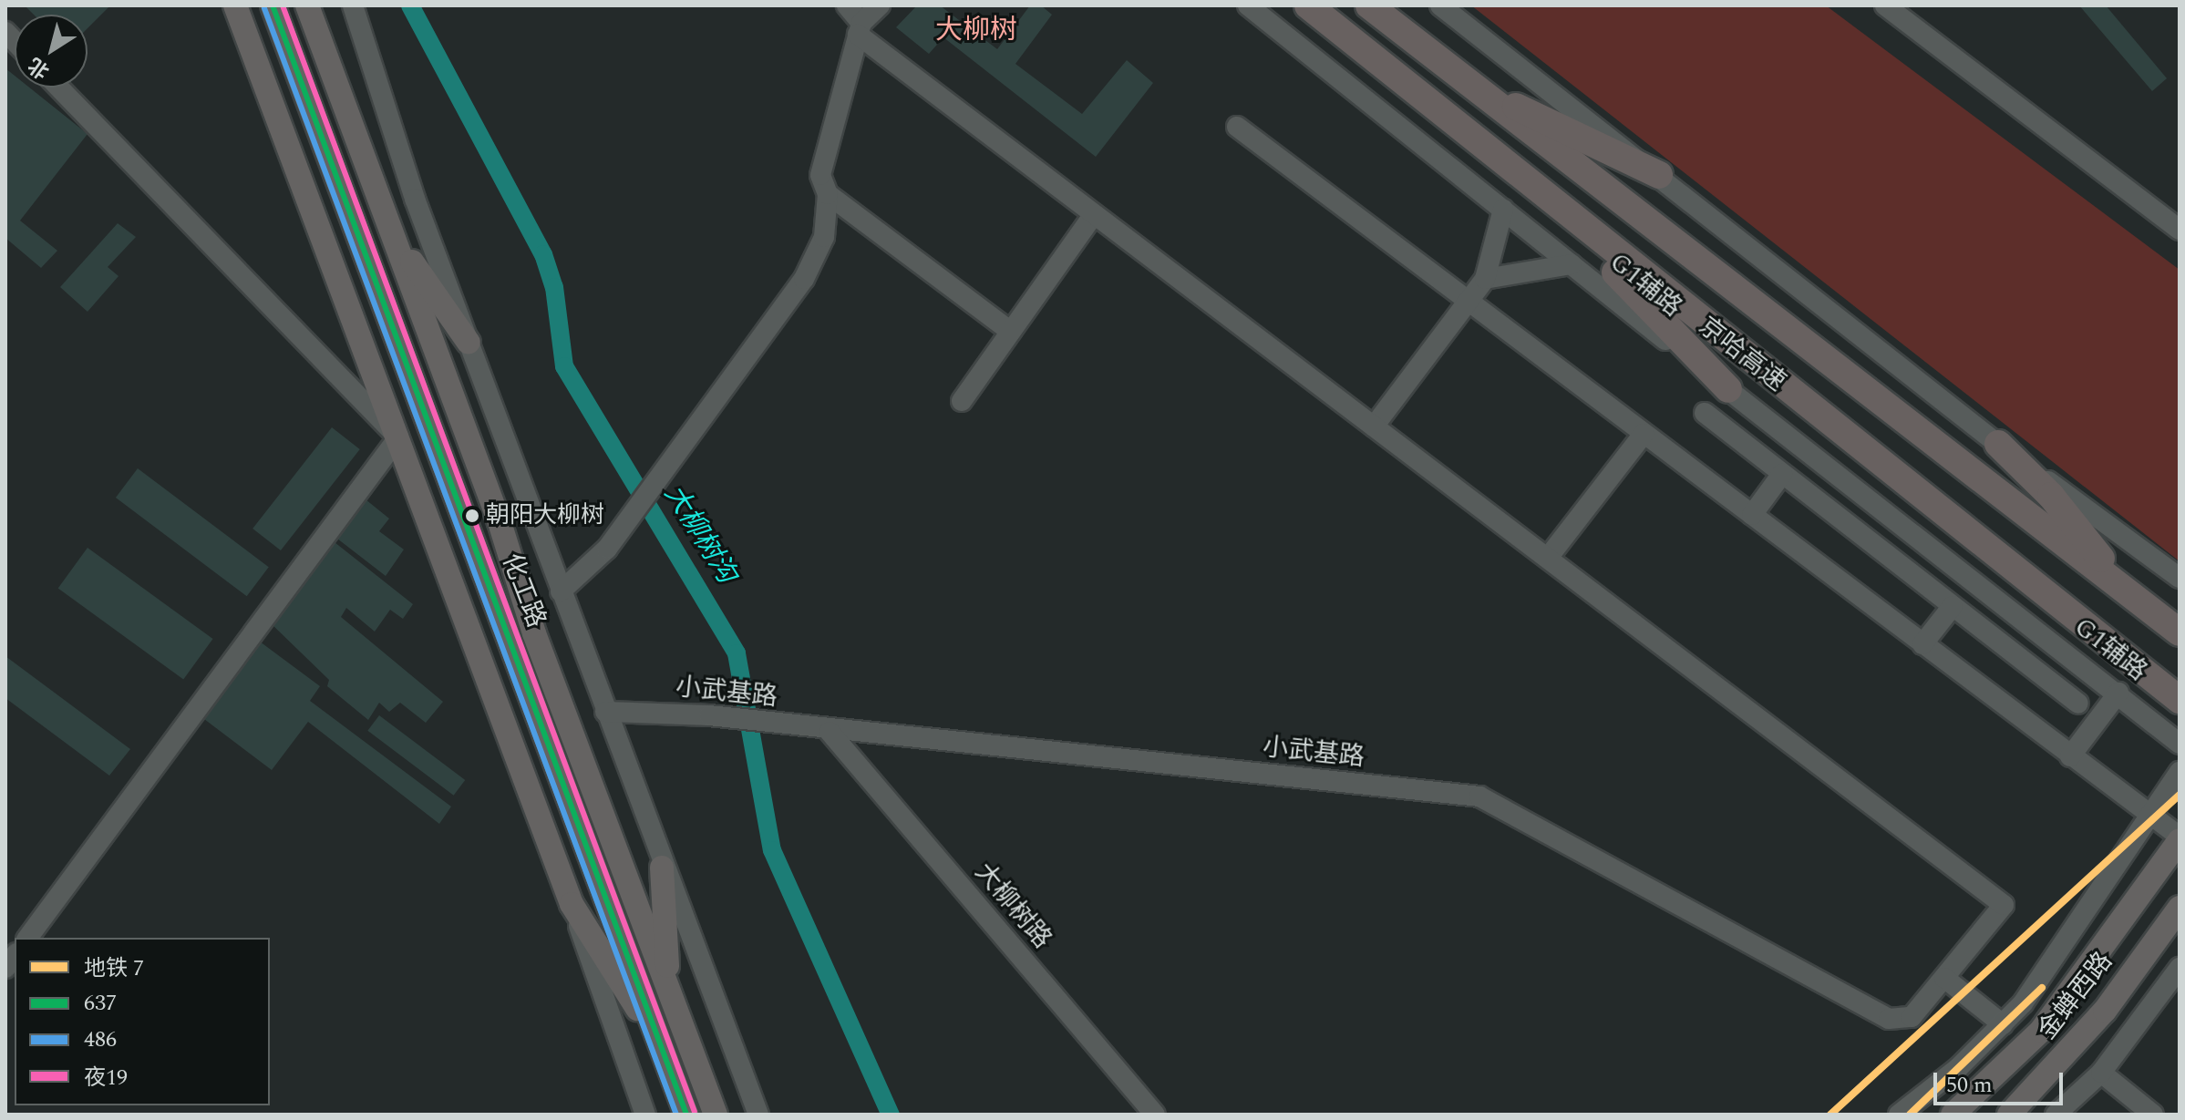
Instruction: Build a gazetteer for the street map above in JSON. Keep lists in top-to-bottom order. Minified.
{"streets":{"highway":["京哈高速"],"main road":["化工路","金蝉西路"],"street":["G1辅路","小武基路","大柳树路"]},"crossings":[["小武基路","大柳树路"]],"districts":["大柳树"],"water":["大柳树沟"],"places":["朝阳大柳树"],"lines":["transit line 637","transit line 夜19","transit line 486","metro line 7"],"legend":["地铁 7","637","486","夜19"],"scale_bar":"50 m","north":"bottom left"}
